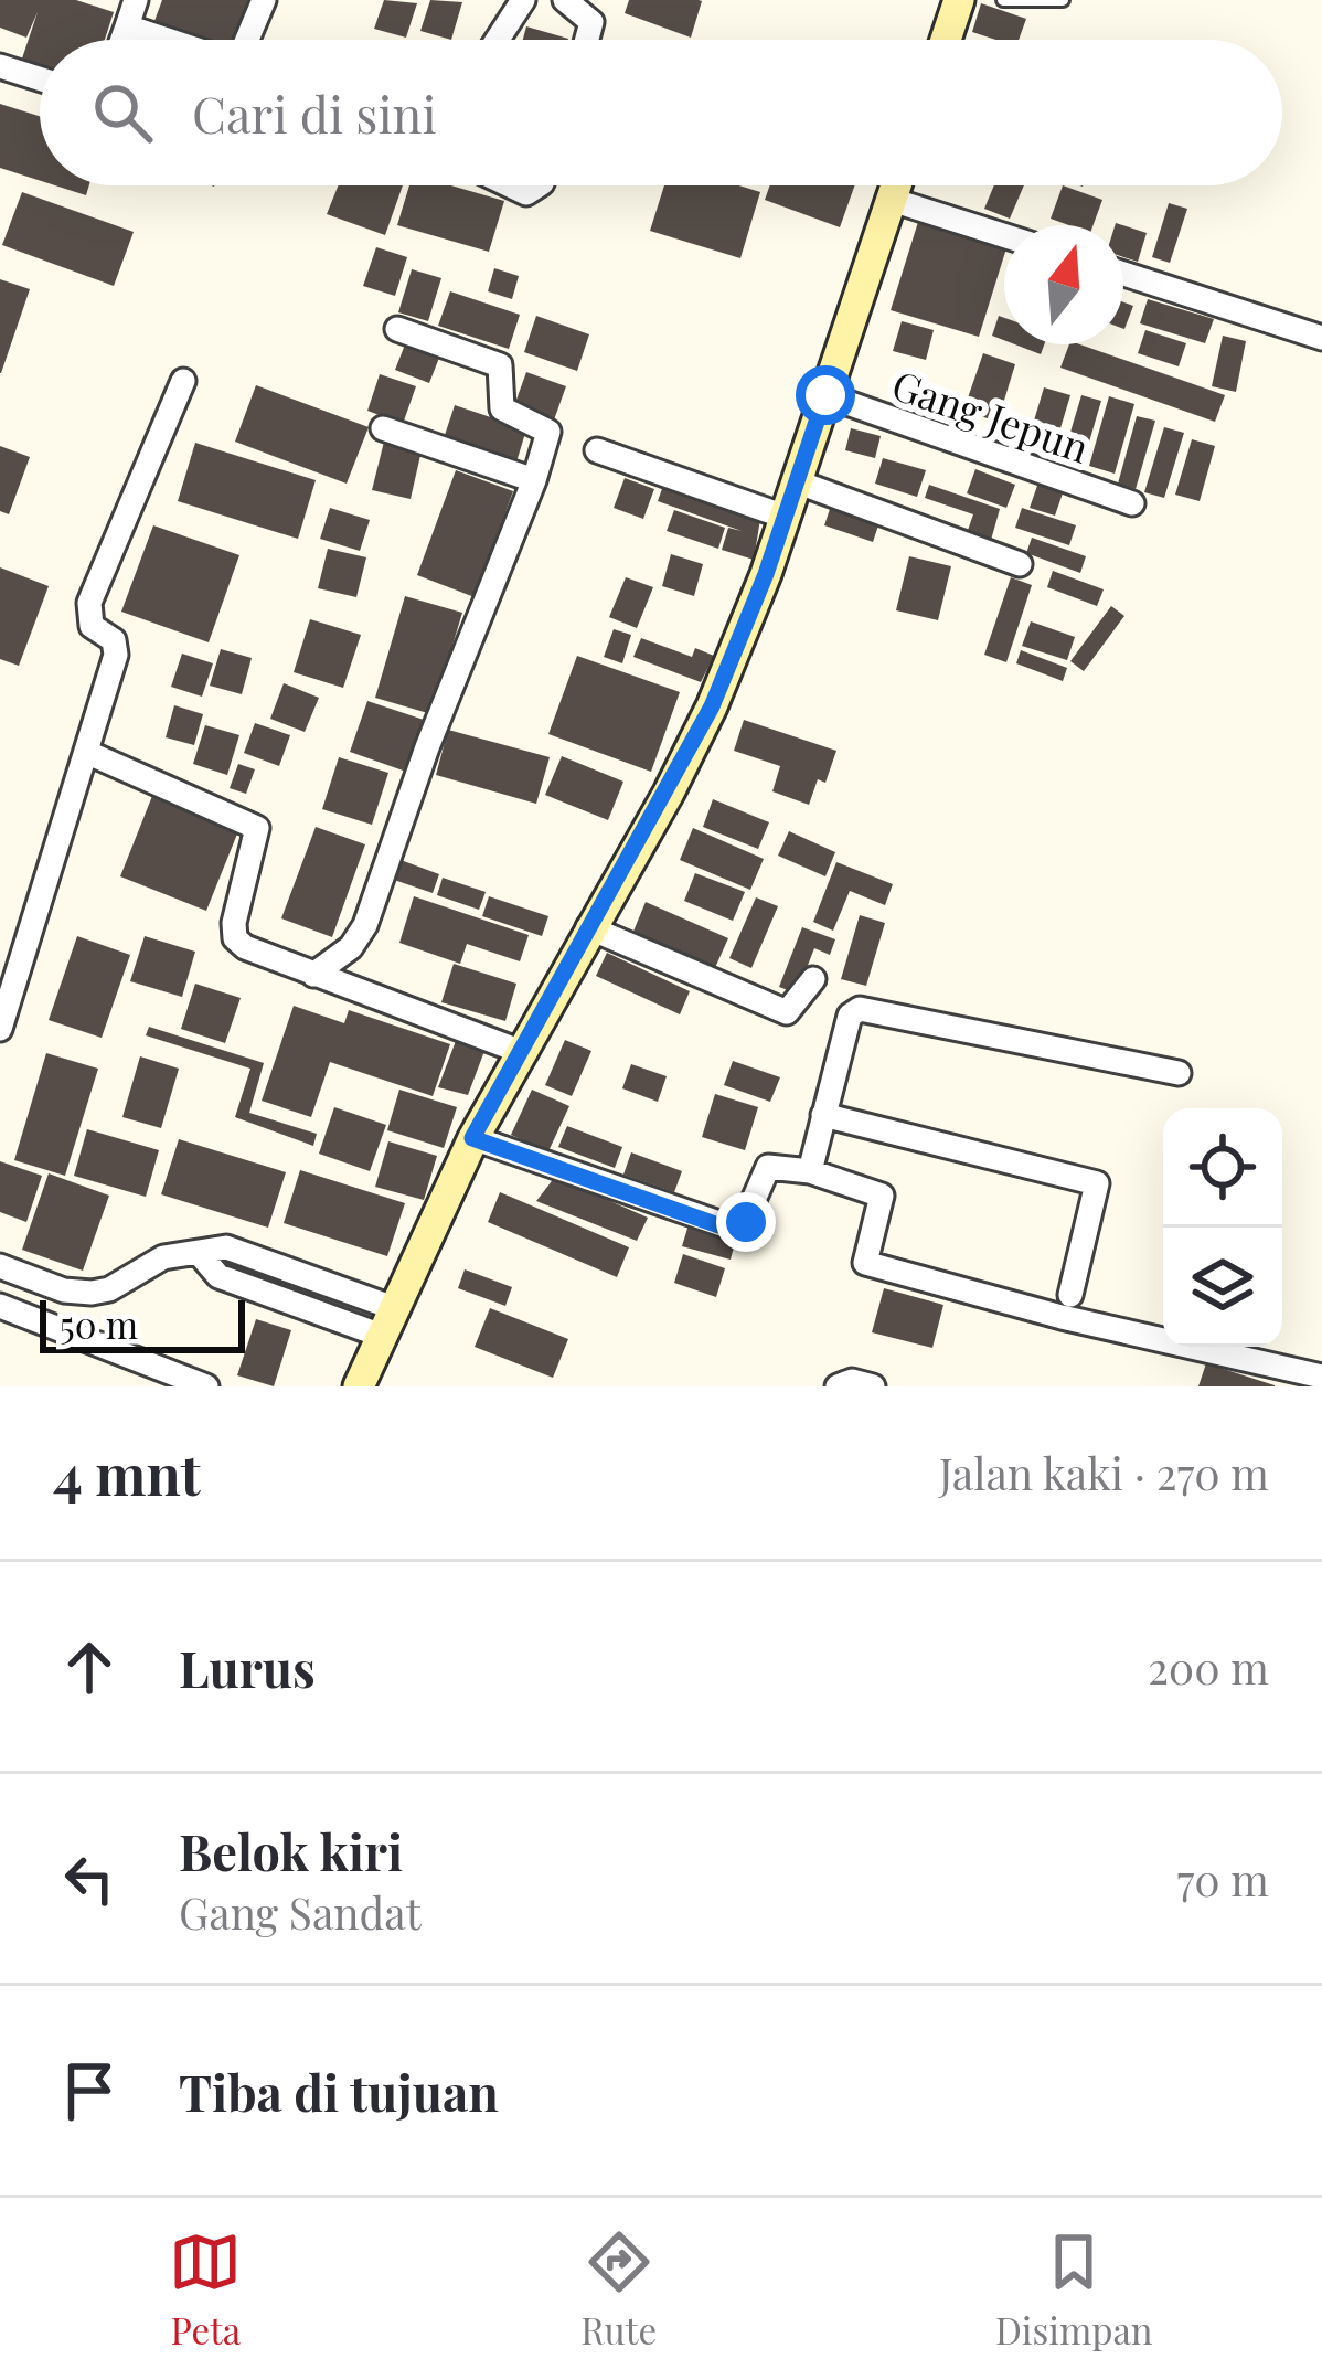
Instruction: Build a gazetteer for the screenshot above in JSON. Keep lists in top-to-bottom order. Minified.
{"streets":{"street":["Gang Jepun"]},"scale_bar":"50 m","north":"top","page":{"search":"Cari di sini","scale":"50 m","heading":["4 mnt","Jalan kaki · 270 m"],"list":[["Lurus","200 m"],["Belok kiri","Gang Sandat","70 m"],"Tiba di tujuan"],"nav":["Peta","Rute","Disimpan"]}}
